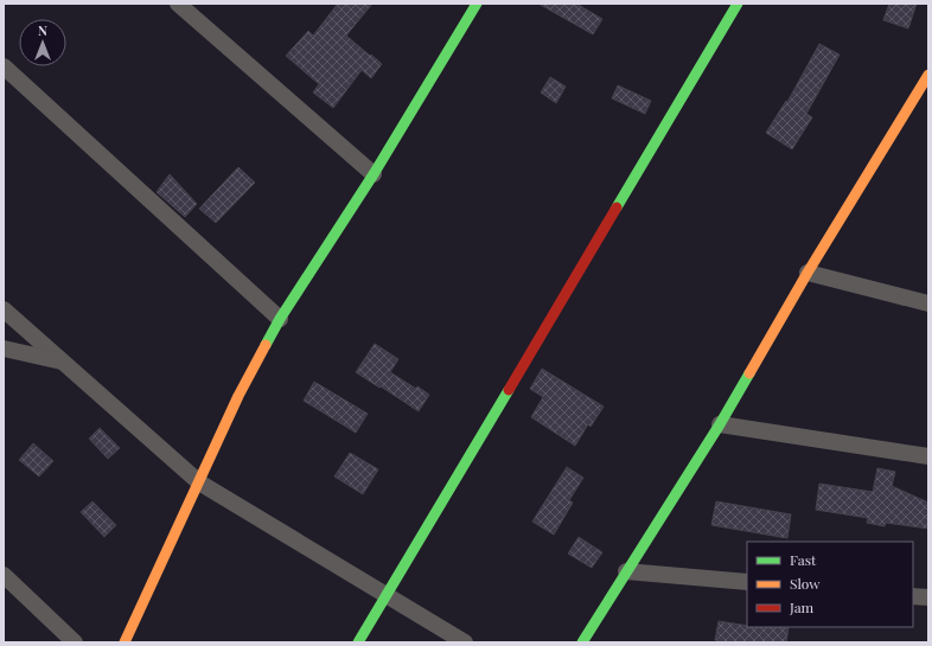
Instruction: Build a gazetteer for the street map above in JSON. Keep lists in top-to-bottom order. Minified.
{"legend":["Fast","Slow","Jam"],"north":"top"}
